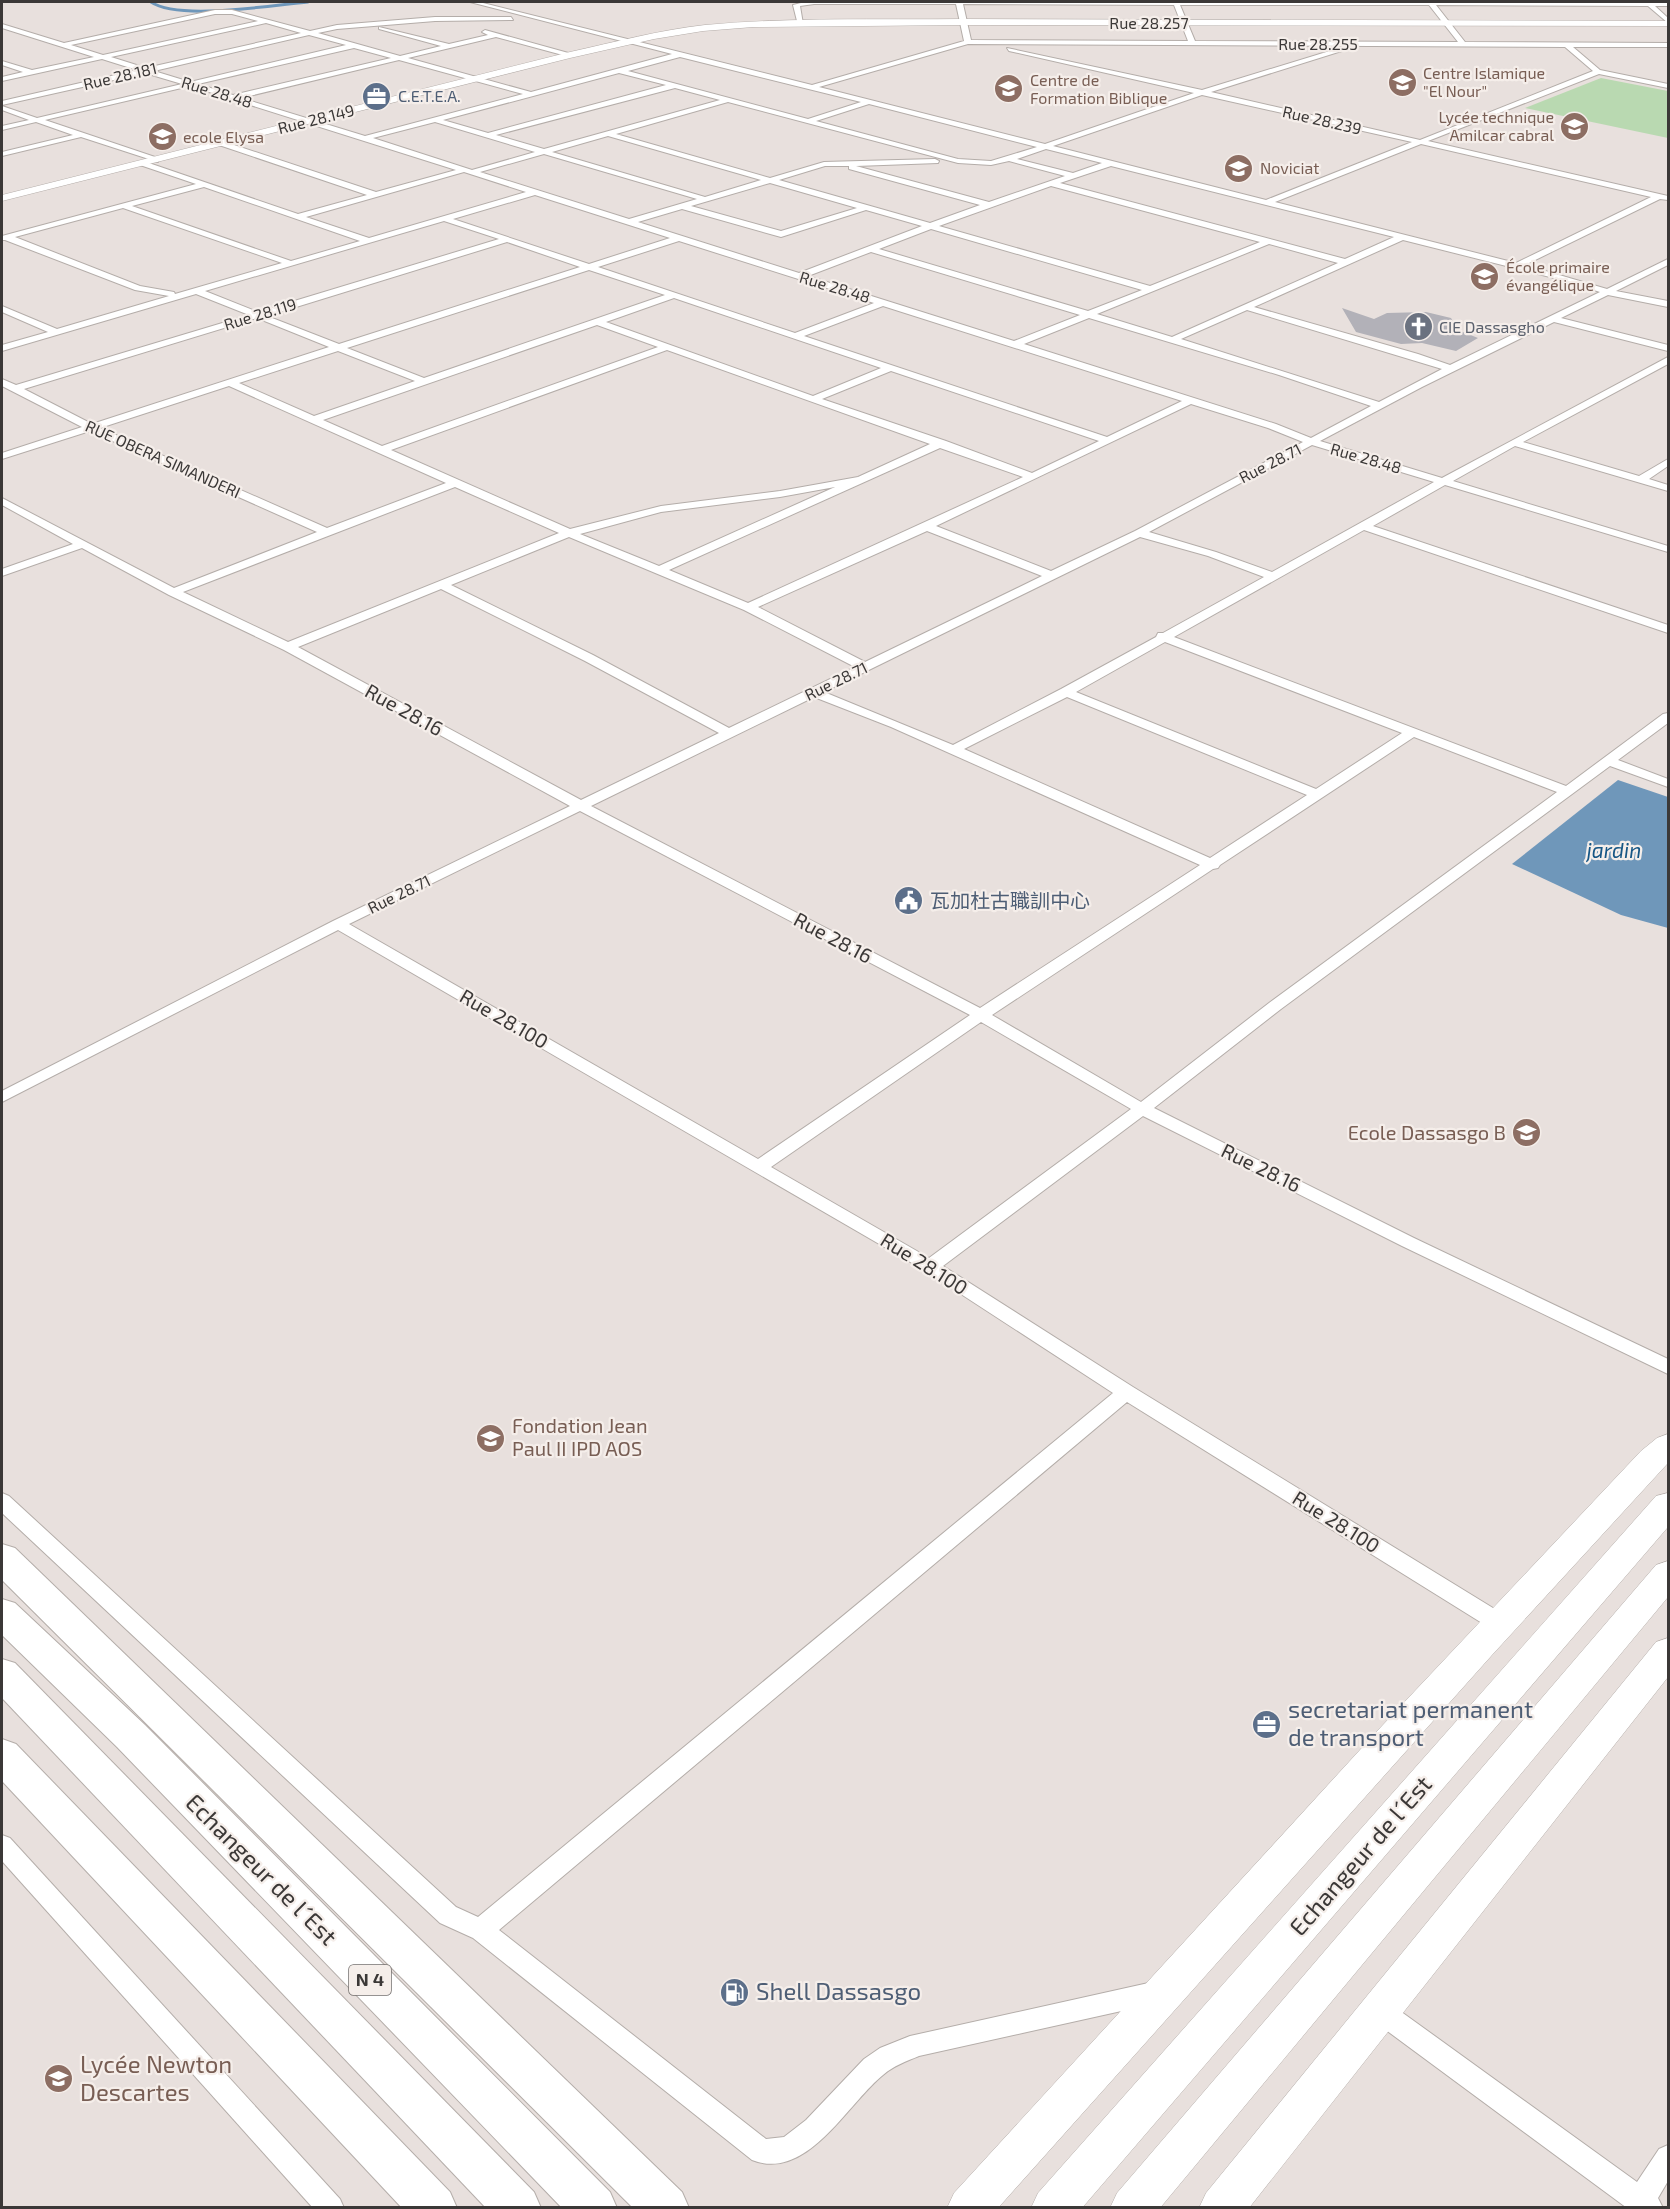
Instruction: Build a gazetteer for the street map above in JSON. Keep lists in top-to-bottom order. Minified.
{"streets":{"highway":["Echangeur de l´Est","N 4"],"street":["Rue 28.257","Rue 28.255","Rue 28.181","Rue 28.48","Rue 28.149","Rue 28.239","Rue 28.119","RUE OBERA SIMANDERI","Rue 28.71","Rue 28.16","Rue 28.100"]},"crossings":[["Rue 28.257","Rue 28.149"],["Rue 28.255","Rue 28.239"],["Rue 28.181","Rue 28.48"],["Rue 28.48","Rue 28.149"],["Rue 28.48","Rue 28.71"],["Rue 28.119","RUE OBERA SIMANDERI"],["Rue 28.71","Rue 28.16"],["Rue 28.71","Rue 28.100"]],"water":["jardin"],"places":{"school or university":["Centre Islamique \"El Nour\"","Centre de Formation Biblique","Lycée technique Amilcar cabral","ecole Elysa","Noviciat","École primaire évangélique","Ecole Dassasgo B","Fondation Jean Paul II IPD AOS","Lycée Newton Descartes"],"office":["C.E.T.E.A.","secretariat permanent de transport"],"church":["CIE Dassasgho"],"public building":["瓦加杜古職訓中心"],"fuel station":["Shell Dassasgo"]}}
